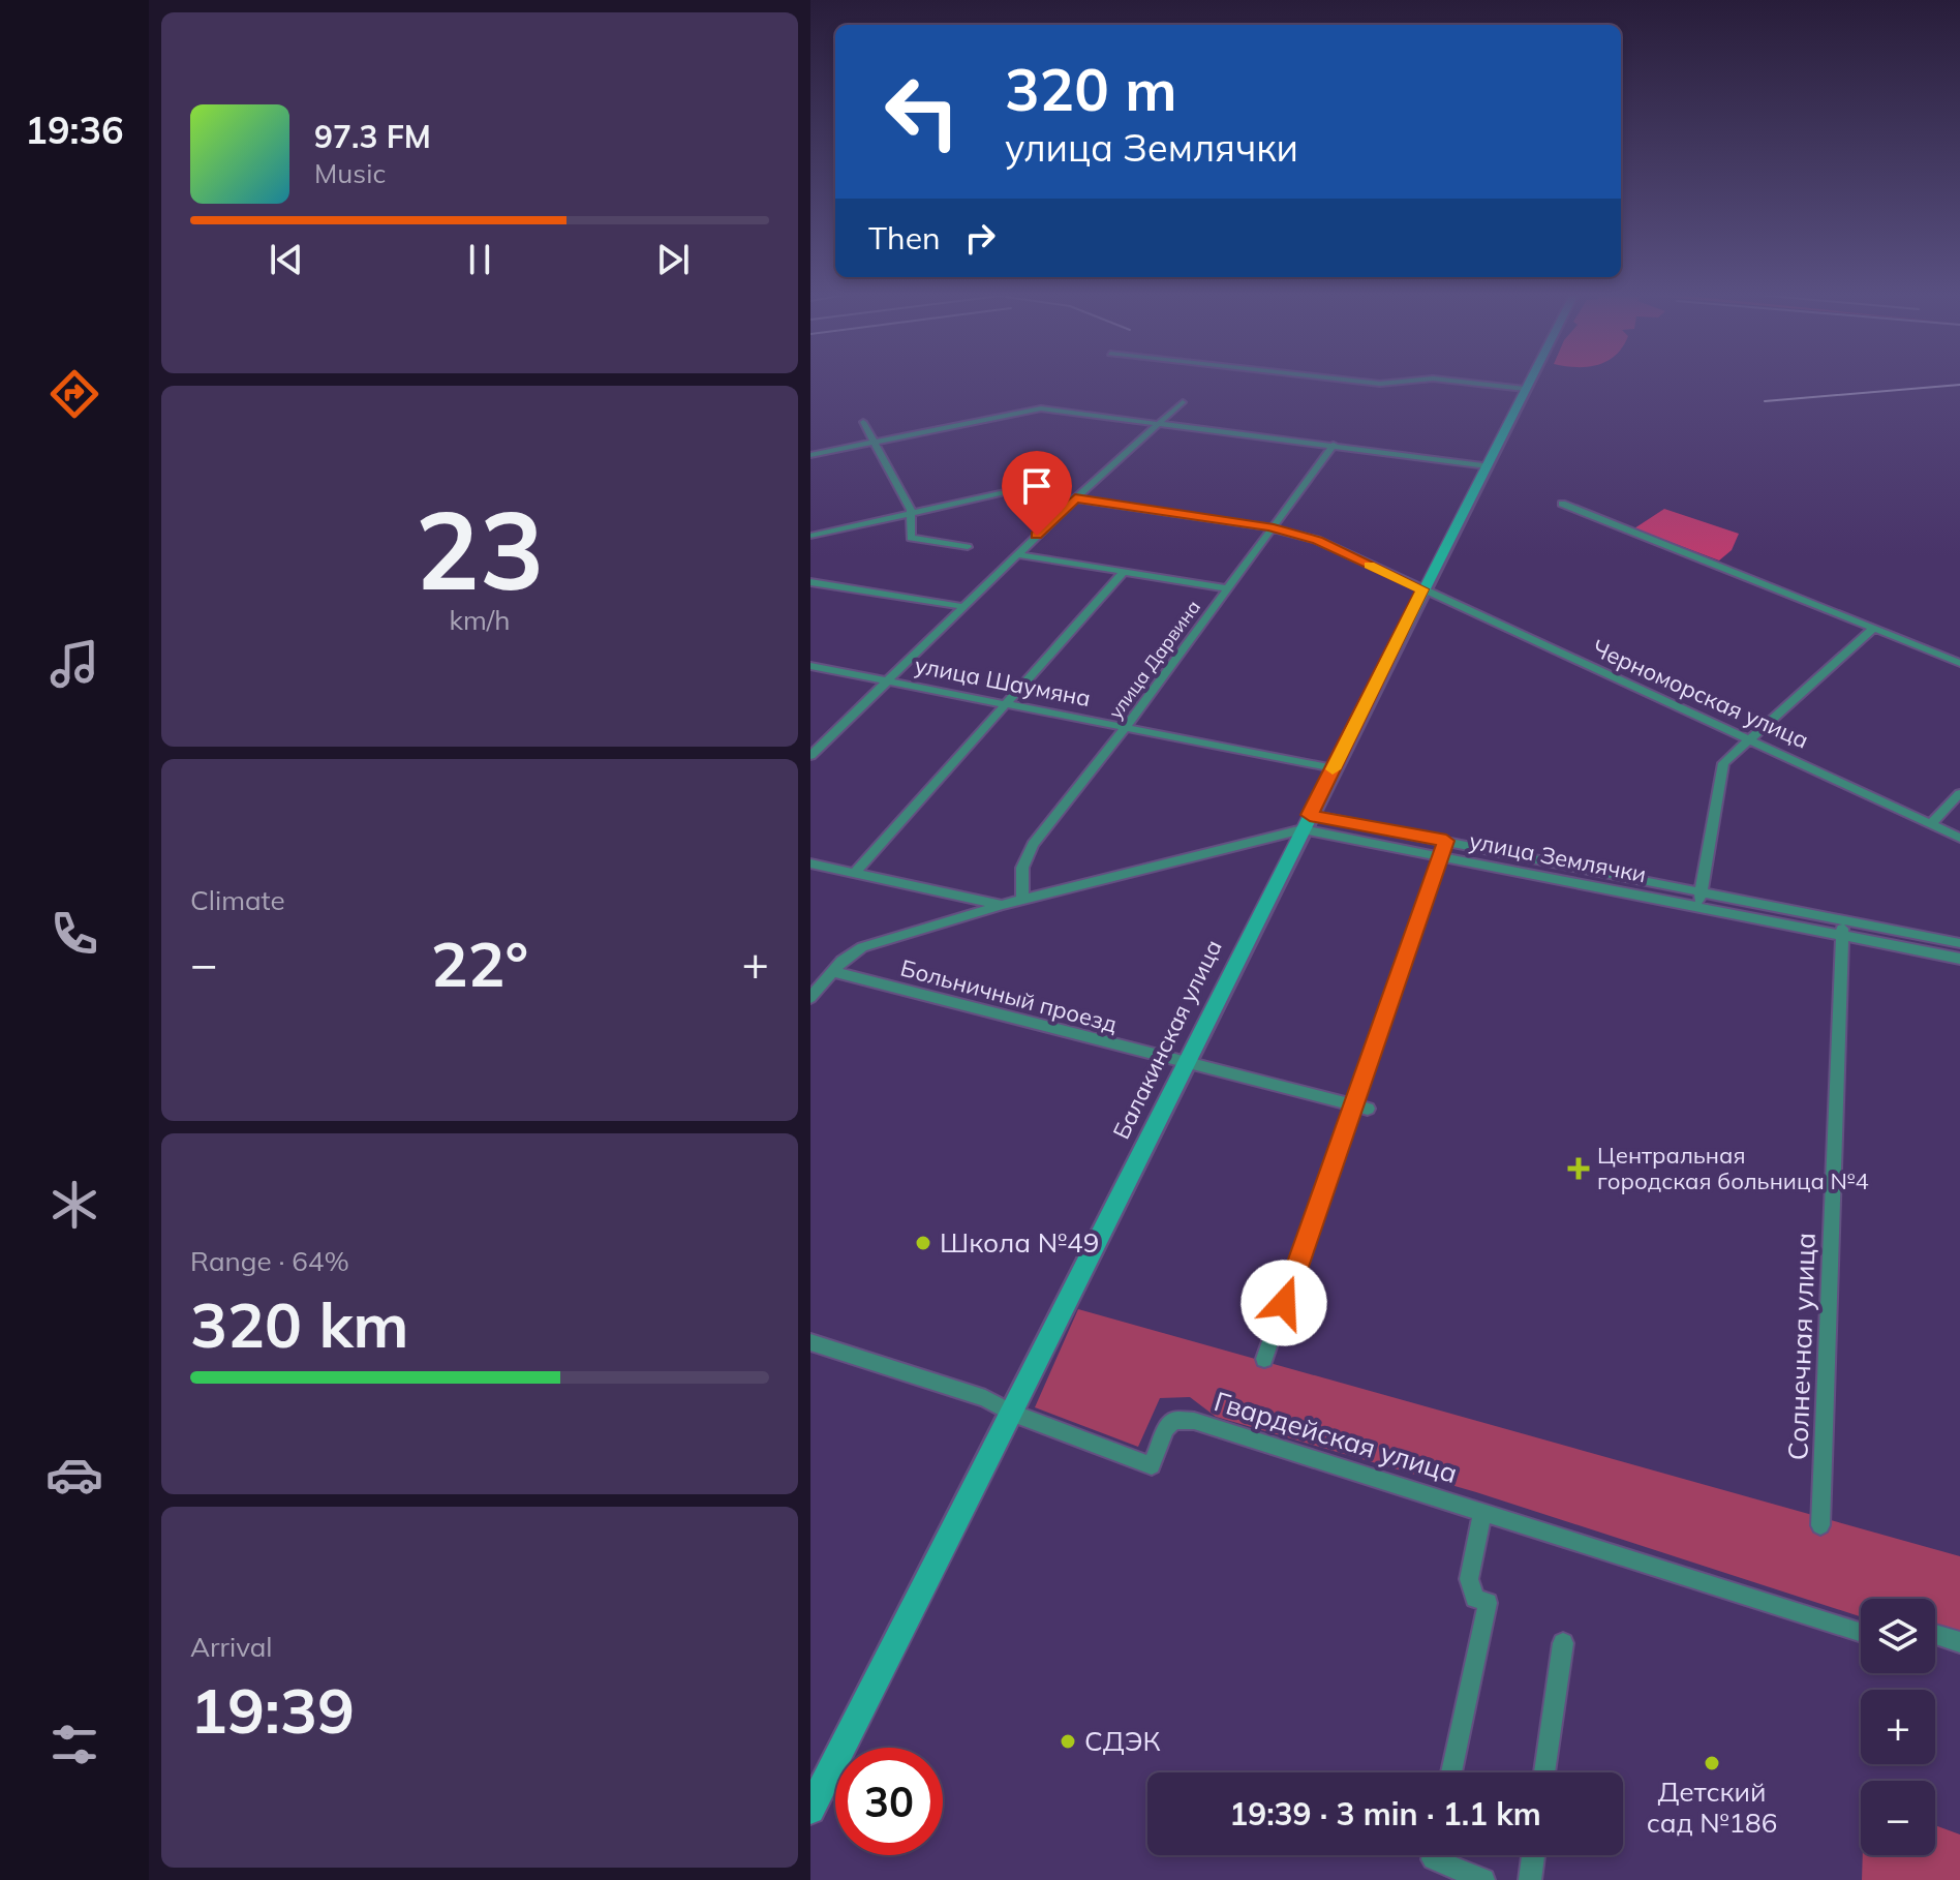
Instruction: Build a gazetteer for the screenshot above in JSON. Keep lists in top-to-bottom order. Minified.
{"streets":{"main road":["Балакинская улица"],"street":["улица Дарвина","улица Шаумяна","Черноморская улица","улица Землячки","Больничный проезд","Солнечная улица","Гвардейская улица"]},"crossings":[["улица Дарвина","улица Шаумяна"],["улица Дарвина","Черноморская улица"],["улица Дарвина","улица Землячки"],["улица Шаумяна","Балакинская улица"],["Черноморская улица","Балакинская улица"],["улица Землячки","Балакинская улица"],["улица Землячки","Солнечная улица"],["Больничный проезд","Балакинская улица"],["Балакинская улица","Гвардейская улица"]],"places":{"health":["Центральная городская больница №4"],"other":["Школа №49","СДЭК","Детский сад №186"]},"page":{"tabs":"19:36","turn":["320 m","улица Землячки"],"song":["97.3 FM","Music"],"then":"Then","tile":[["23","km/h"],"Climate",["Range · 64%","320 km"],["Arrival","19:39"]],"heat":["−","22°","+"],"map_buttons":["+","−"],"limit":"30","trip":"19:39 · 3 min · 1.1 km"}}
